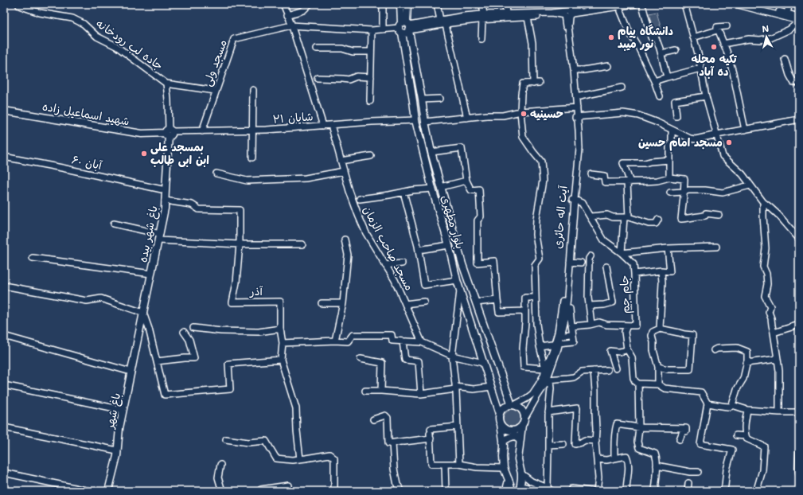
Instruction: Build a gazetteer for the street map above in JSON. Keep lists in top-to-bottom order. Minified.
{"streets":{"main road":["شهید اسماعیل زاده","آیت اله حائری","بلوار مطهری","باغ شهر بیده","باغ شهر"],"street":["جاده لب رودخانه","مسجد ولی","شایان ۲۱","آبان ۶۰","مسجد صاحب الزمان","آذر","جام جم"]},"crossings":[["جاده لب رودخانه","شهید اسماعیل زاده"],["جاده لب رودخانه","شایان ۲۱"],["جاده لب رودخانه","باغ شهر بیده"],["مسجد ولی","شایان ۲۱"],["شهید اسماعیل زاده","شایان ۲۱"],["شهید اسماعیل زاده","باغ شهر بیده"],["شایان ۲۱","بلوار مطهری"],["شایان ۲۱","باغ شهر بیده"],["شایان ۲۱","مسجد صاحب الزمان"],["آبان ۶۰","باغ شهر بیده"],["آیت اله حائری","بلوار مطهری"],["آیت اله حائری","جام جم"],["باغ شهر بیده","باغ شهر"]],"places":["دانشگاه پیام نور میبد","تکیه محله ده آباد","حسینیه","مسجد امام حسین","بمسجد علی ابن ابی طالب"],"north":"top"}
